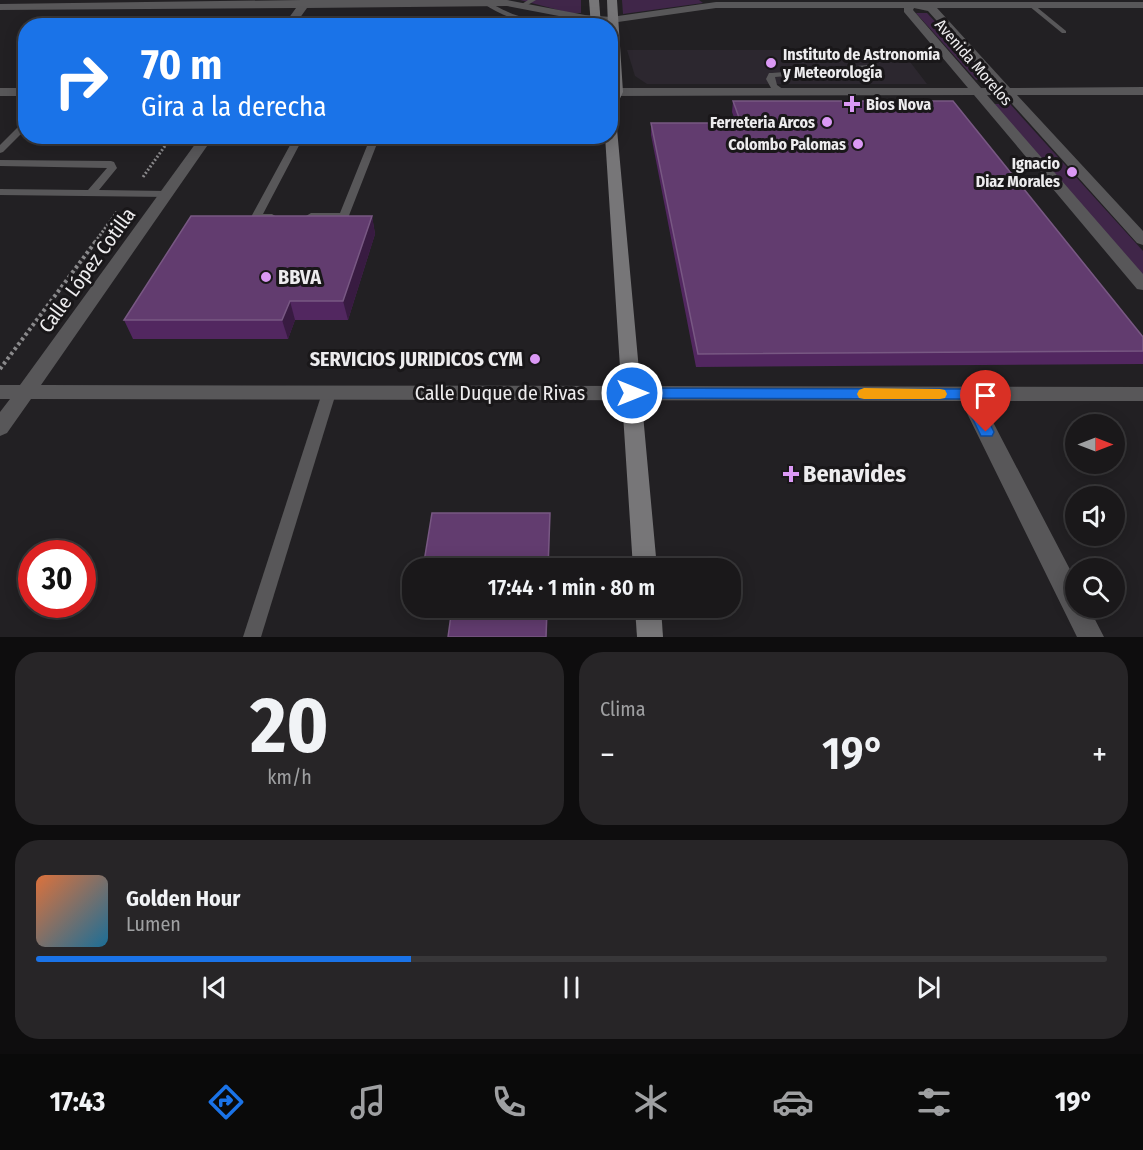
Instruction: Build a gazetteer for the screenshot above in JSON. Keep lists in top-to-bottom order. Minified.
{"streets":{"street":["Avenida Morelos","Calle López Cotilla","Calle Duque de Rivas"]},"crossings":[["Calle López Cotilla","Calle Duque de Rivas"]],"places":{"other":["Instituto de Astronomía y Meteorología","Ferreteria Arcos","Colombo Palomas","Ignacio Diaz Morales","BBVA","SERVICIOS JURIDICOS CYM"],"health":["Bios Nova","Benavides"]},"north":"right","page":{"turn":["70 m","Gira a la derecha"],"limit":"30","trip":"17:44 · 1 min · 80 m","tile":[["20","km/h"],"Clima"],"heat":["−","19°","+"],"song":["Golden Hour","Lumen"],"tabs":["17:43","19°"]}}
